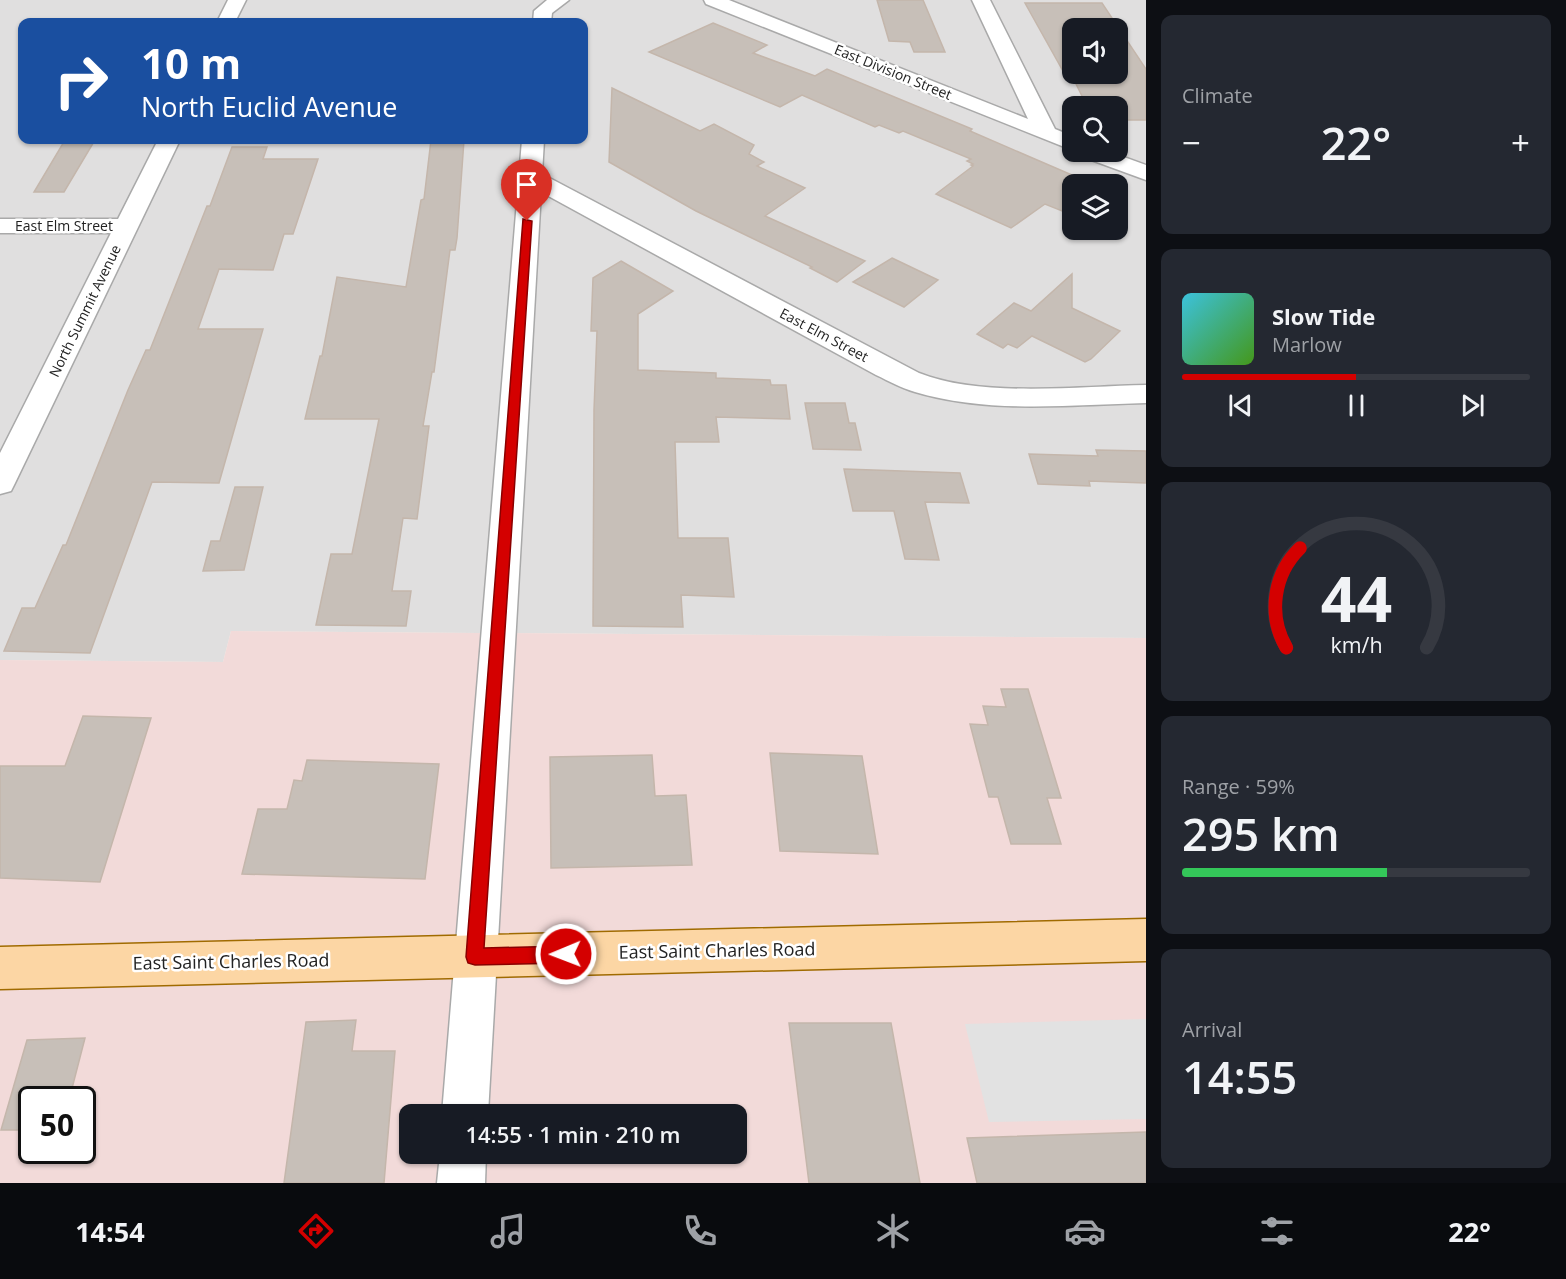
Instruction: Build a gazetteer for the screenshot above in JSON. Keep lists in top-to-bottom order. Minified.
{"streets":{"main road":["East Saint Charles Road"],"street":["East Division Street","East Elm Street","North Summit Avenue"]},"crossings":[["East Elm Street","North Summit Avenue"]],"page":{"tile":["Climate",["Range · 59%","295 km"],["Arrival","14:55"]],"turn":["10 m","North Euclid Avenue"],"heat":["−","22°","+"],"song":["Slow Tide","Marlow"],"limit":"50","trip":"14:55 · 1 min · 210 m","tabs":["14:54","22°"],"gauge":["44","km/h"]}}
